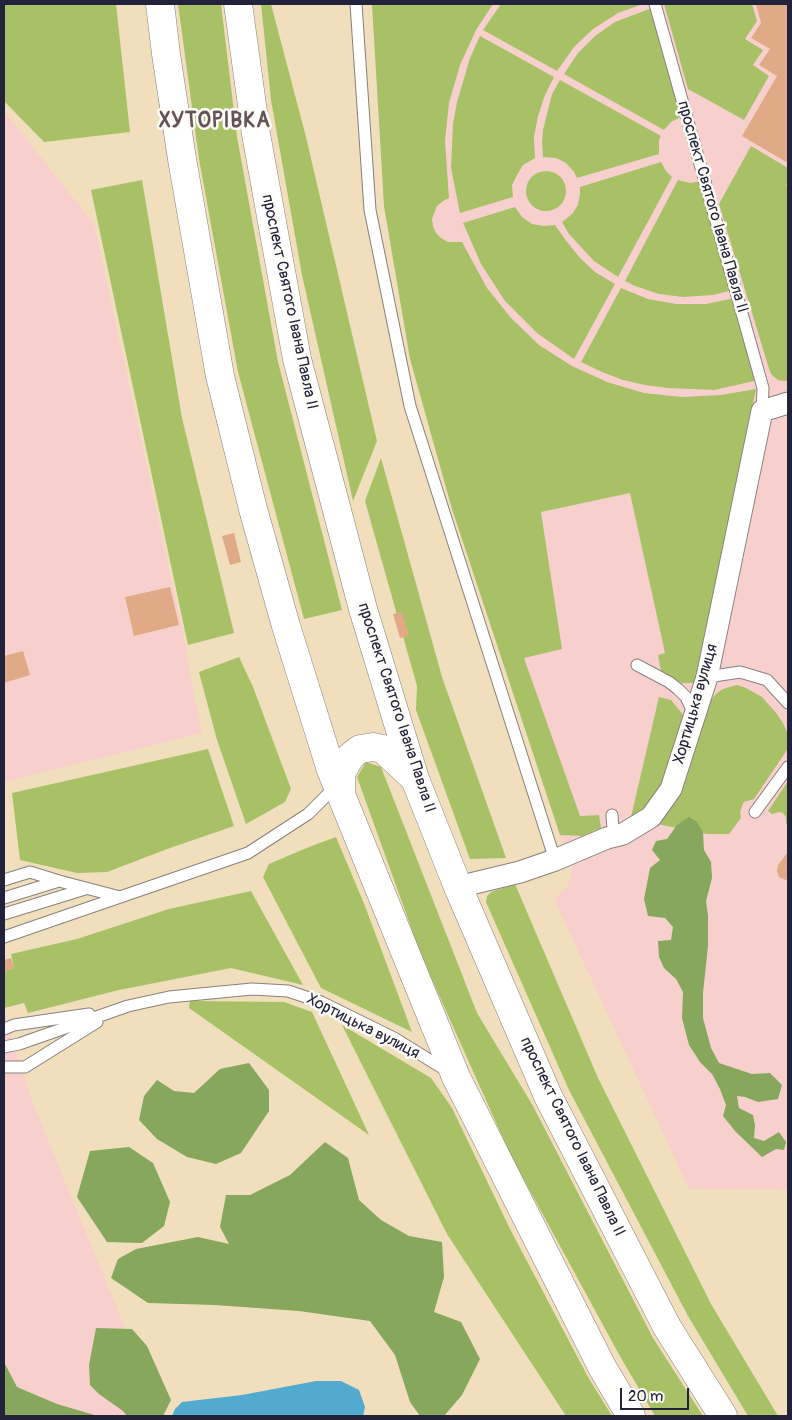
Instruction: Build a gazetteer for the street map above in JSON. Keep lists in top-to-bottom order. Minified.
{"streets":{"main road":["проспект Святого Івана Павла II"],"street":["Хортицька вулиця"]},"crossings":[["проспект Святого Івана Павла II","Хортицька вулиця"]],"districts":["ХУТОРІВКА"],"scale_bar":"20 m"}
